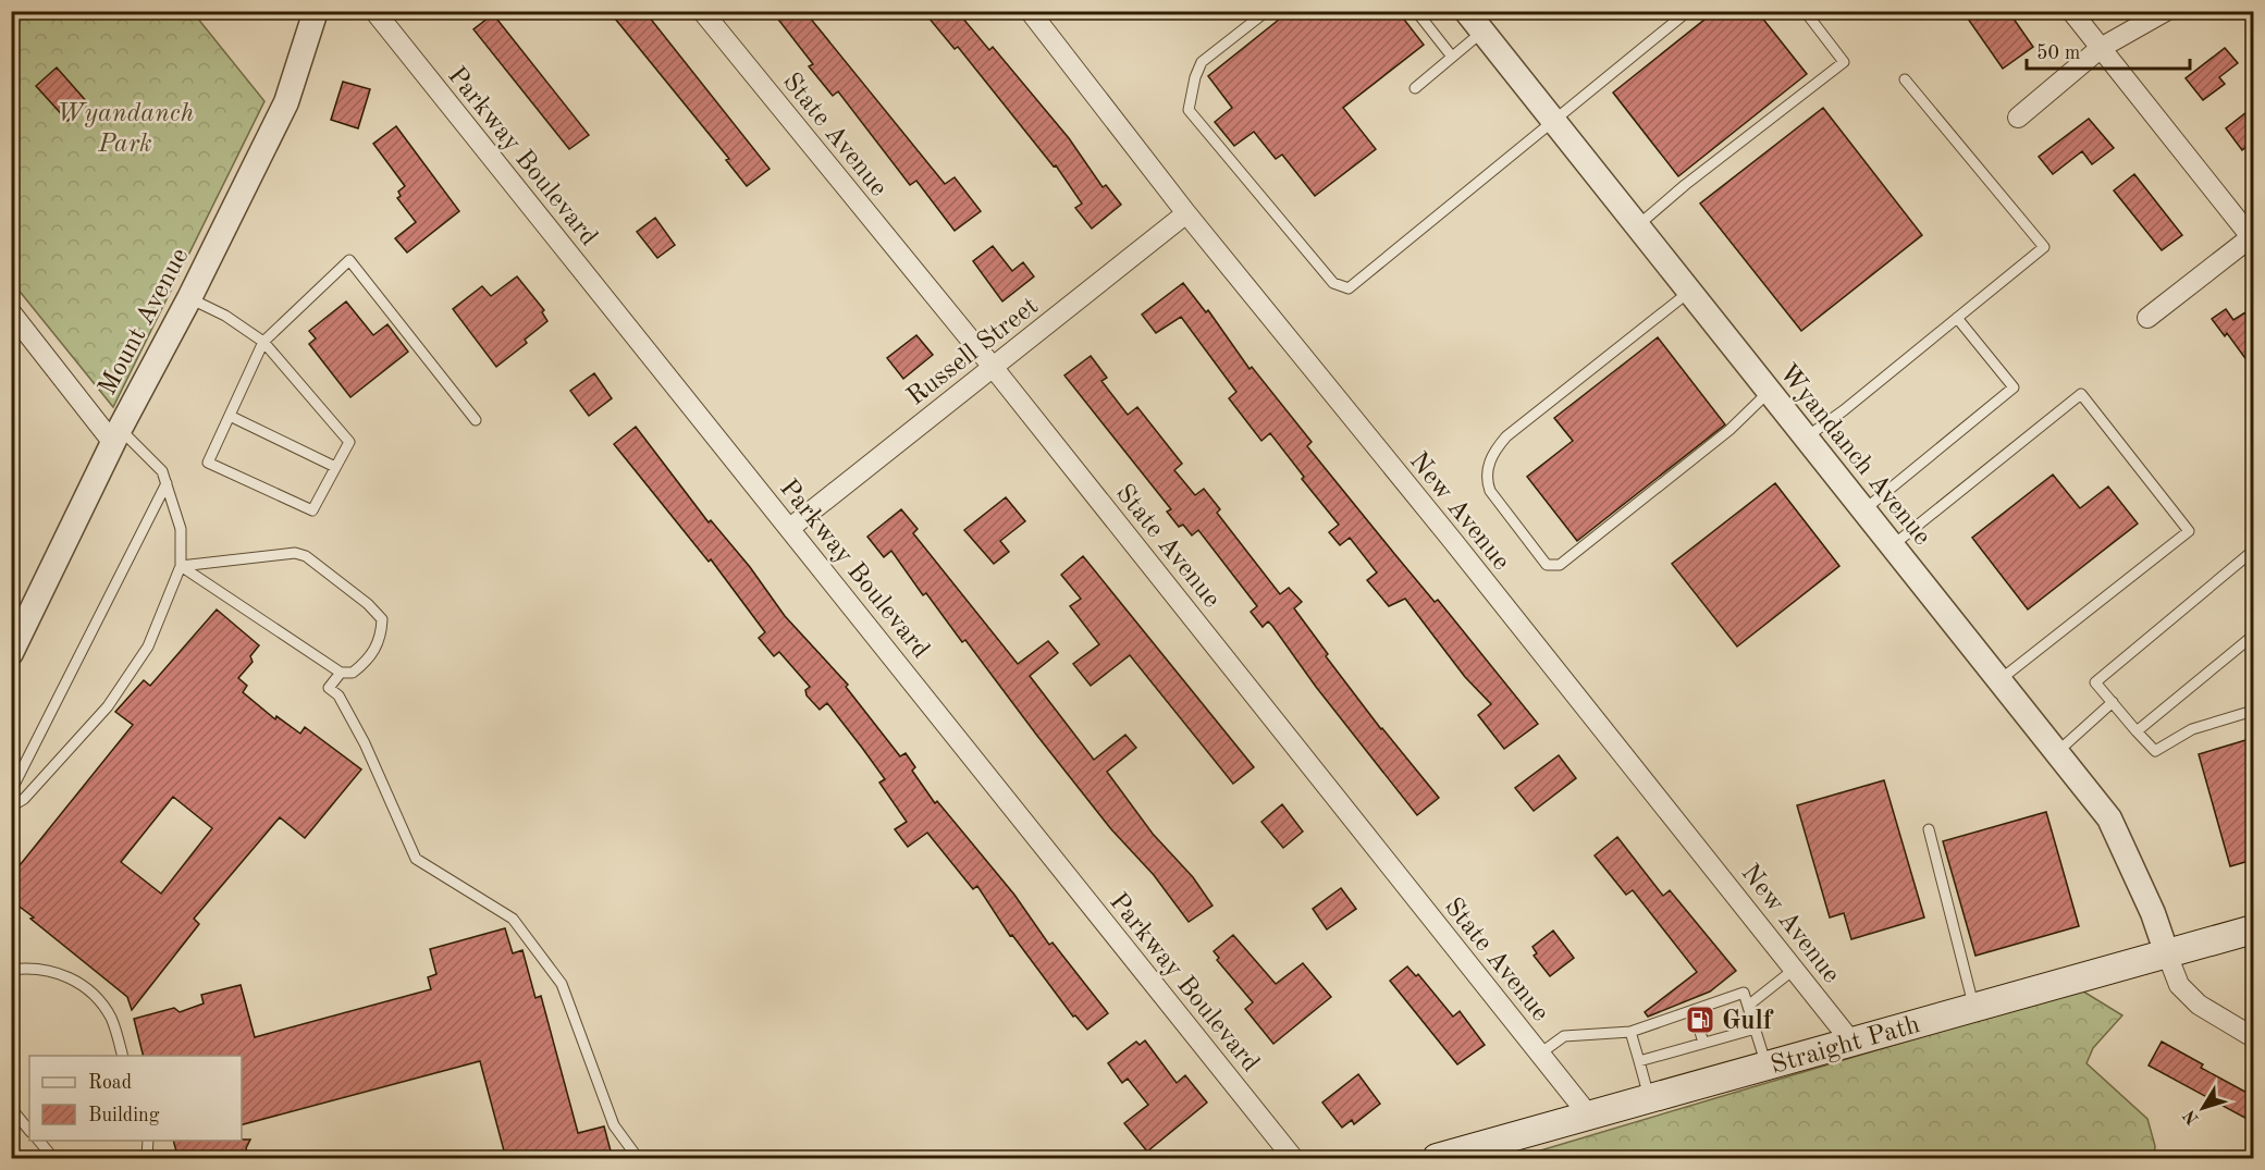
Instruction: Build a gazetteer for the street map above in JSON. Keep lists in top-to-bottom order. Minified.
{"streets":{"main road":["Straight Path"],"street":["State Avenue","Parkway Boulevard","Mount Avenue","Russell Street","Wyandanch Avenue","New Avenue"]},"crossings":[["State Avenue","Russell Street"],["State Avenue","Straight Path"],["Parkway Boulevard","Russell Street"],["Russell Street","New Avenue"],["Wyandanch Avenue","Straight Path"],["New Avenue","Straight Path"]],"parks":["Wyandanch Park"],"places":{"fuel station":["Gulf"]},"legend":["Road","Building"],"scale_bar":"50 m","north":"bottom left"}
